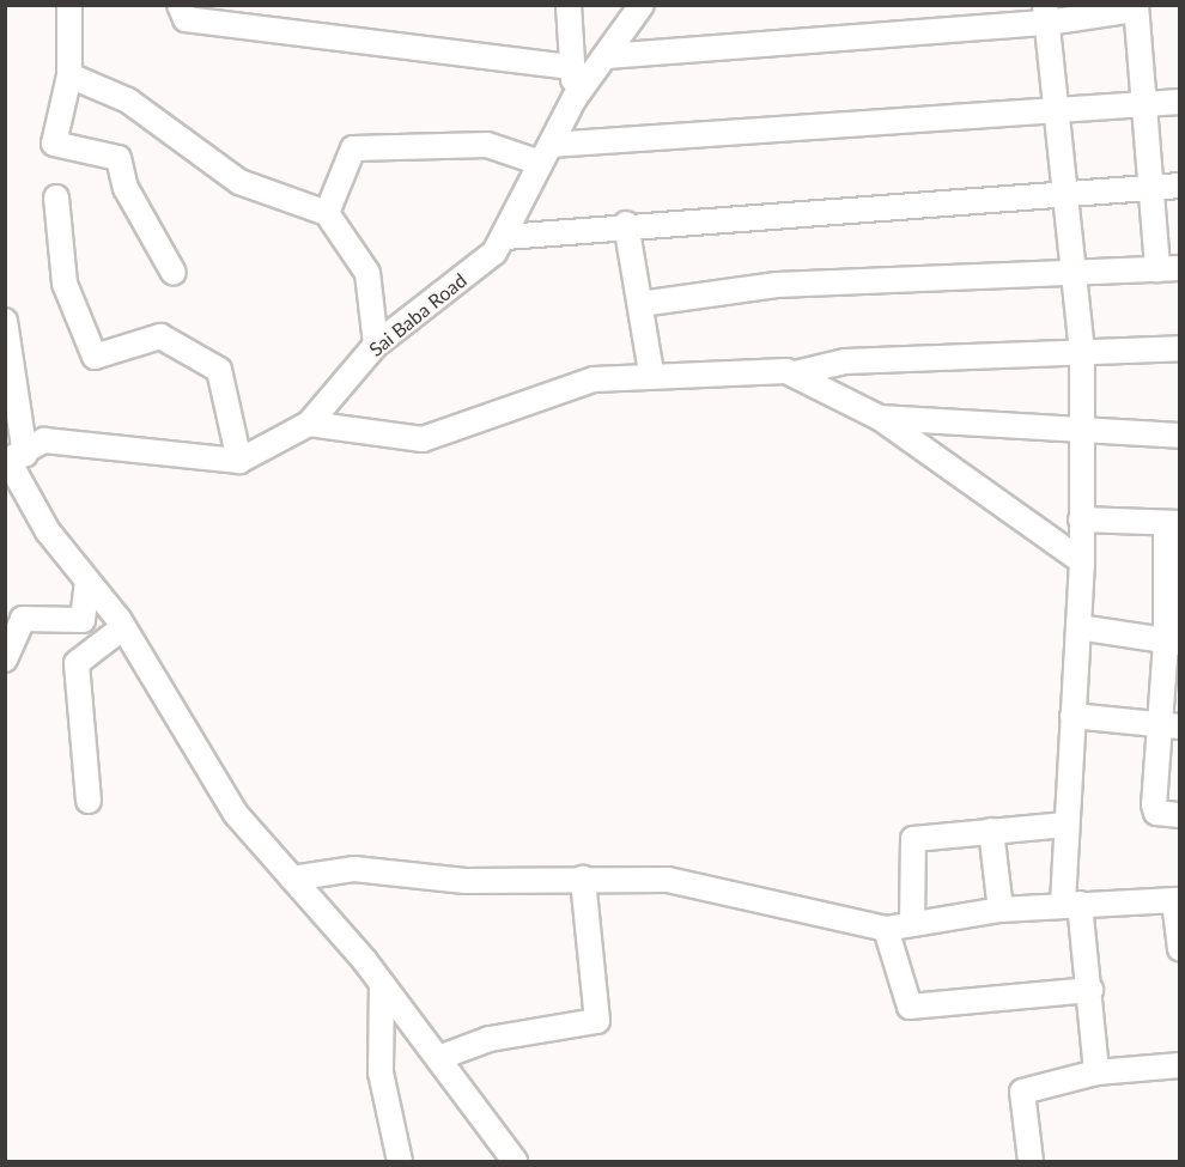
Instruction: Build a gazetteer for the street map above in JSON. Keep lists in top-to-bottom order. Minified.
{"streets":{"street":["Sai Baba Road"]}}
